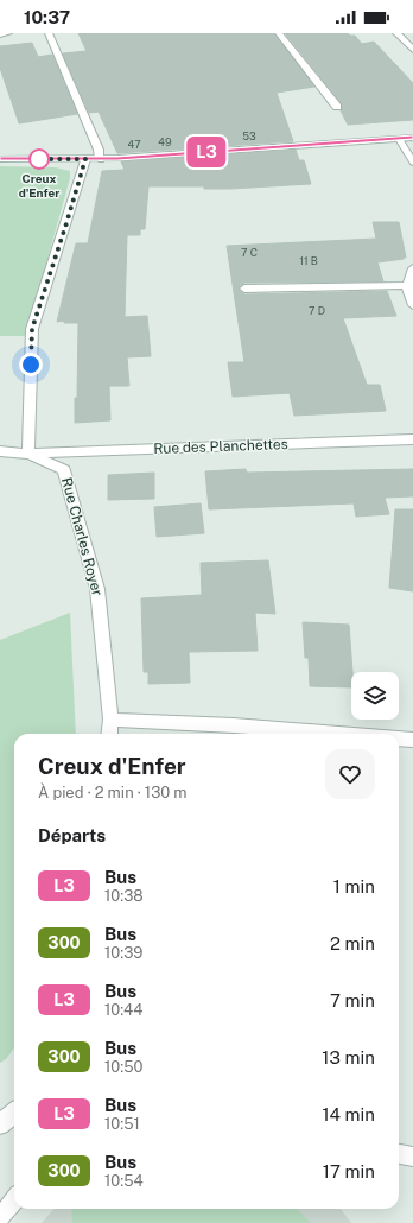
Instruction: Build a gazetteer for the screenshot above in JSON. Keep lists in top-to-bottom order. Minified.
{"streets":{"street":["Rue des Planchettes","Rue Charles Royer"]},"crossings":[["Rue des Planchettes","Rue Charles Royer"]],"places":["Creux d'Enfer"],"lines":["bus line L3"],"house_numbers":["53","49","47","7 C","11 B","7 D"],"page":{"status":"10:37","on_map":"L3","heading":[["Creux d'Enfer","À pied · 2 min · 130 m"],"Départs"],"list":[{"mark":"L3","name":"Bus","note":"10:38","value":"1 min"},{"mark":"300","name":"Bus","note":"10:39","value":"2 min"},{"mark":"L3","name":"Bus","note":"10:44","value":"7 min"},{"mark":"300","name":"Bus","note":"10:50","value":"13 min"},{"mark":"L3","name":"Bus","note":"10:51","value":"14 min"},{"mark":"300","name":"Bus","note":"10:54","value":"17 min"}]}}
